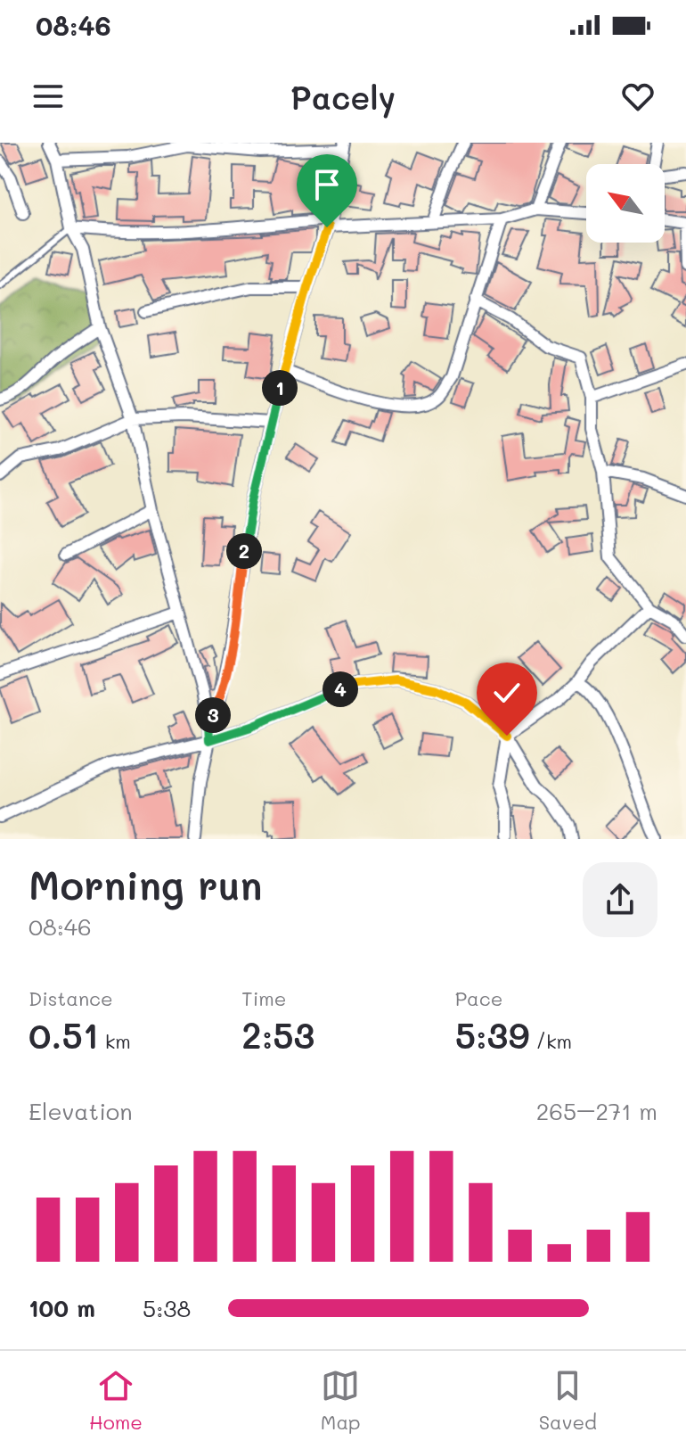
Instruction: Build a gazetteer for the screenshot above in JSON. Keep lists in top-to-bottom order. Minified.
{"north":"top left","page":{"status":"08:46","header":"Pacely","pins":["1","2","4","3"],"heading":["Morning run","08:46"],"stats":[["Distance","0.51 km"],["Time","2:53"],["Pace","5:39 /km"]],"chart":["Elevation","265–271 m"],"list":[{"name":"100 m","note":"5:38"}],"tabs":["Home","Map","Saved"]}}
